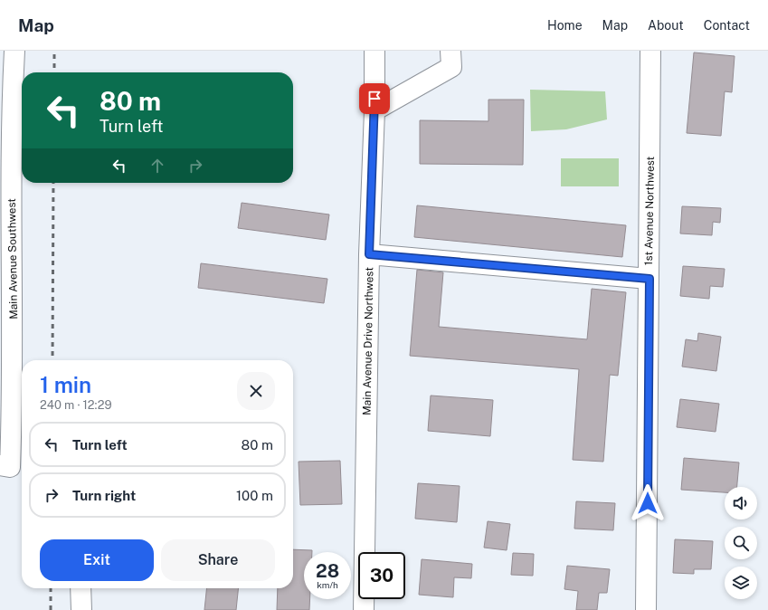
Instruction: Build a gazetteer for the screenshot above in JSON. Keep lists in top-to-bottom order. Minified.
{"streets":{"street":["1st Avenue Northwest","Main Avenue Southwest","Main Avenue Drive Northwest"]},"page":{"header":"Map","nav":["Home","Map","About","Contact"],"turn":["80 m","Turn left"],"heading":["1 min","240 m · 12:29"],"list":[{"name":"Turn left","value":"80 m"},{"name":"Turn right","value":"100 m"}],"buttons":["Exit","Share"],"speed":"28 km/h","limit":"30"}}
